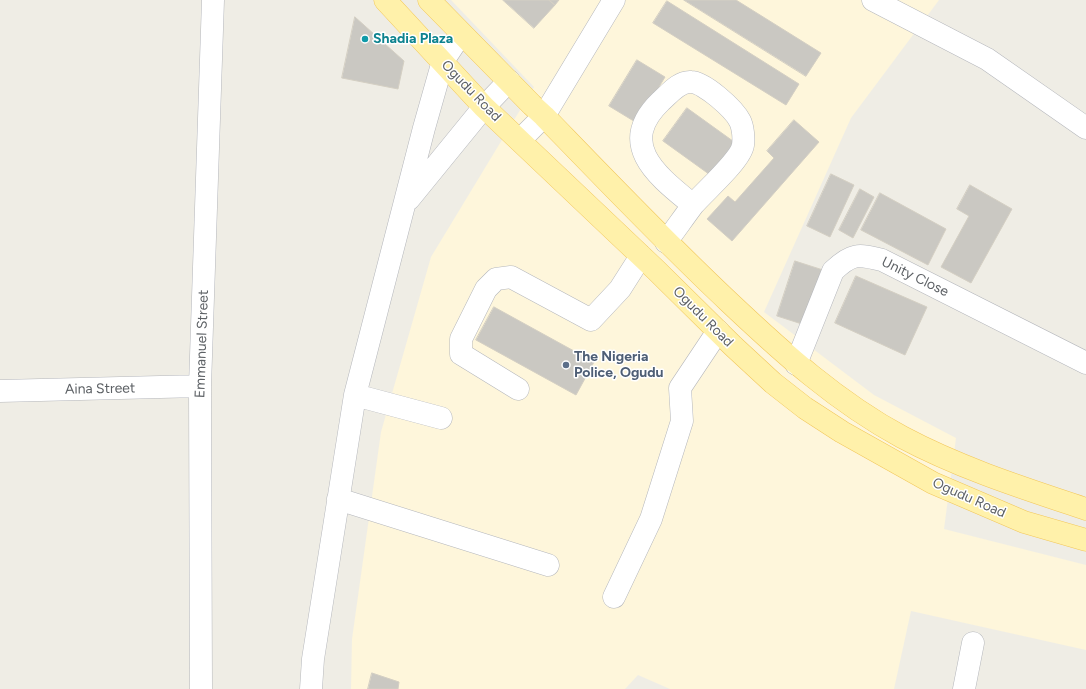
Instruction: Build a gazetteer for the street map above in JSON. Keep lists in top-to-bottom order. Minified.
{"streets":{"main road":["Ogudu Road"],"street":["Unity Close","Emmanuel Street","Aina Street"]},"crossings":[["Ogudu Road","Unity Close"],["Emmanuel Street","Aina Street"]],"places":["Shadia Plaza","The Nigeria Police, Ogudu"]}
